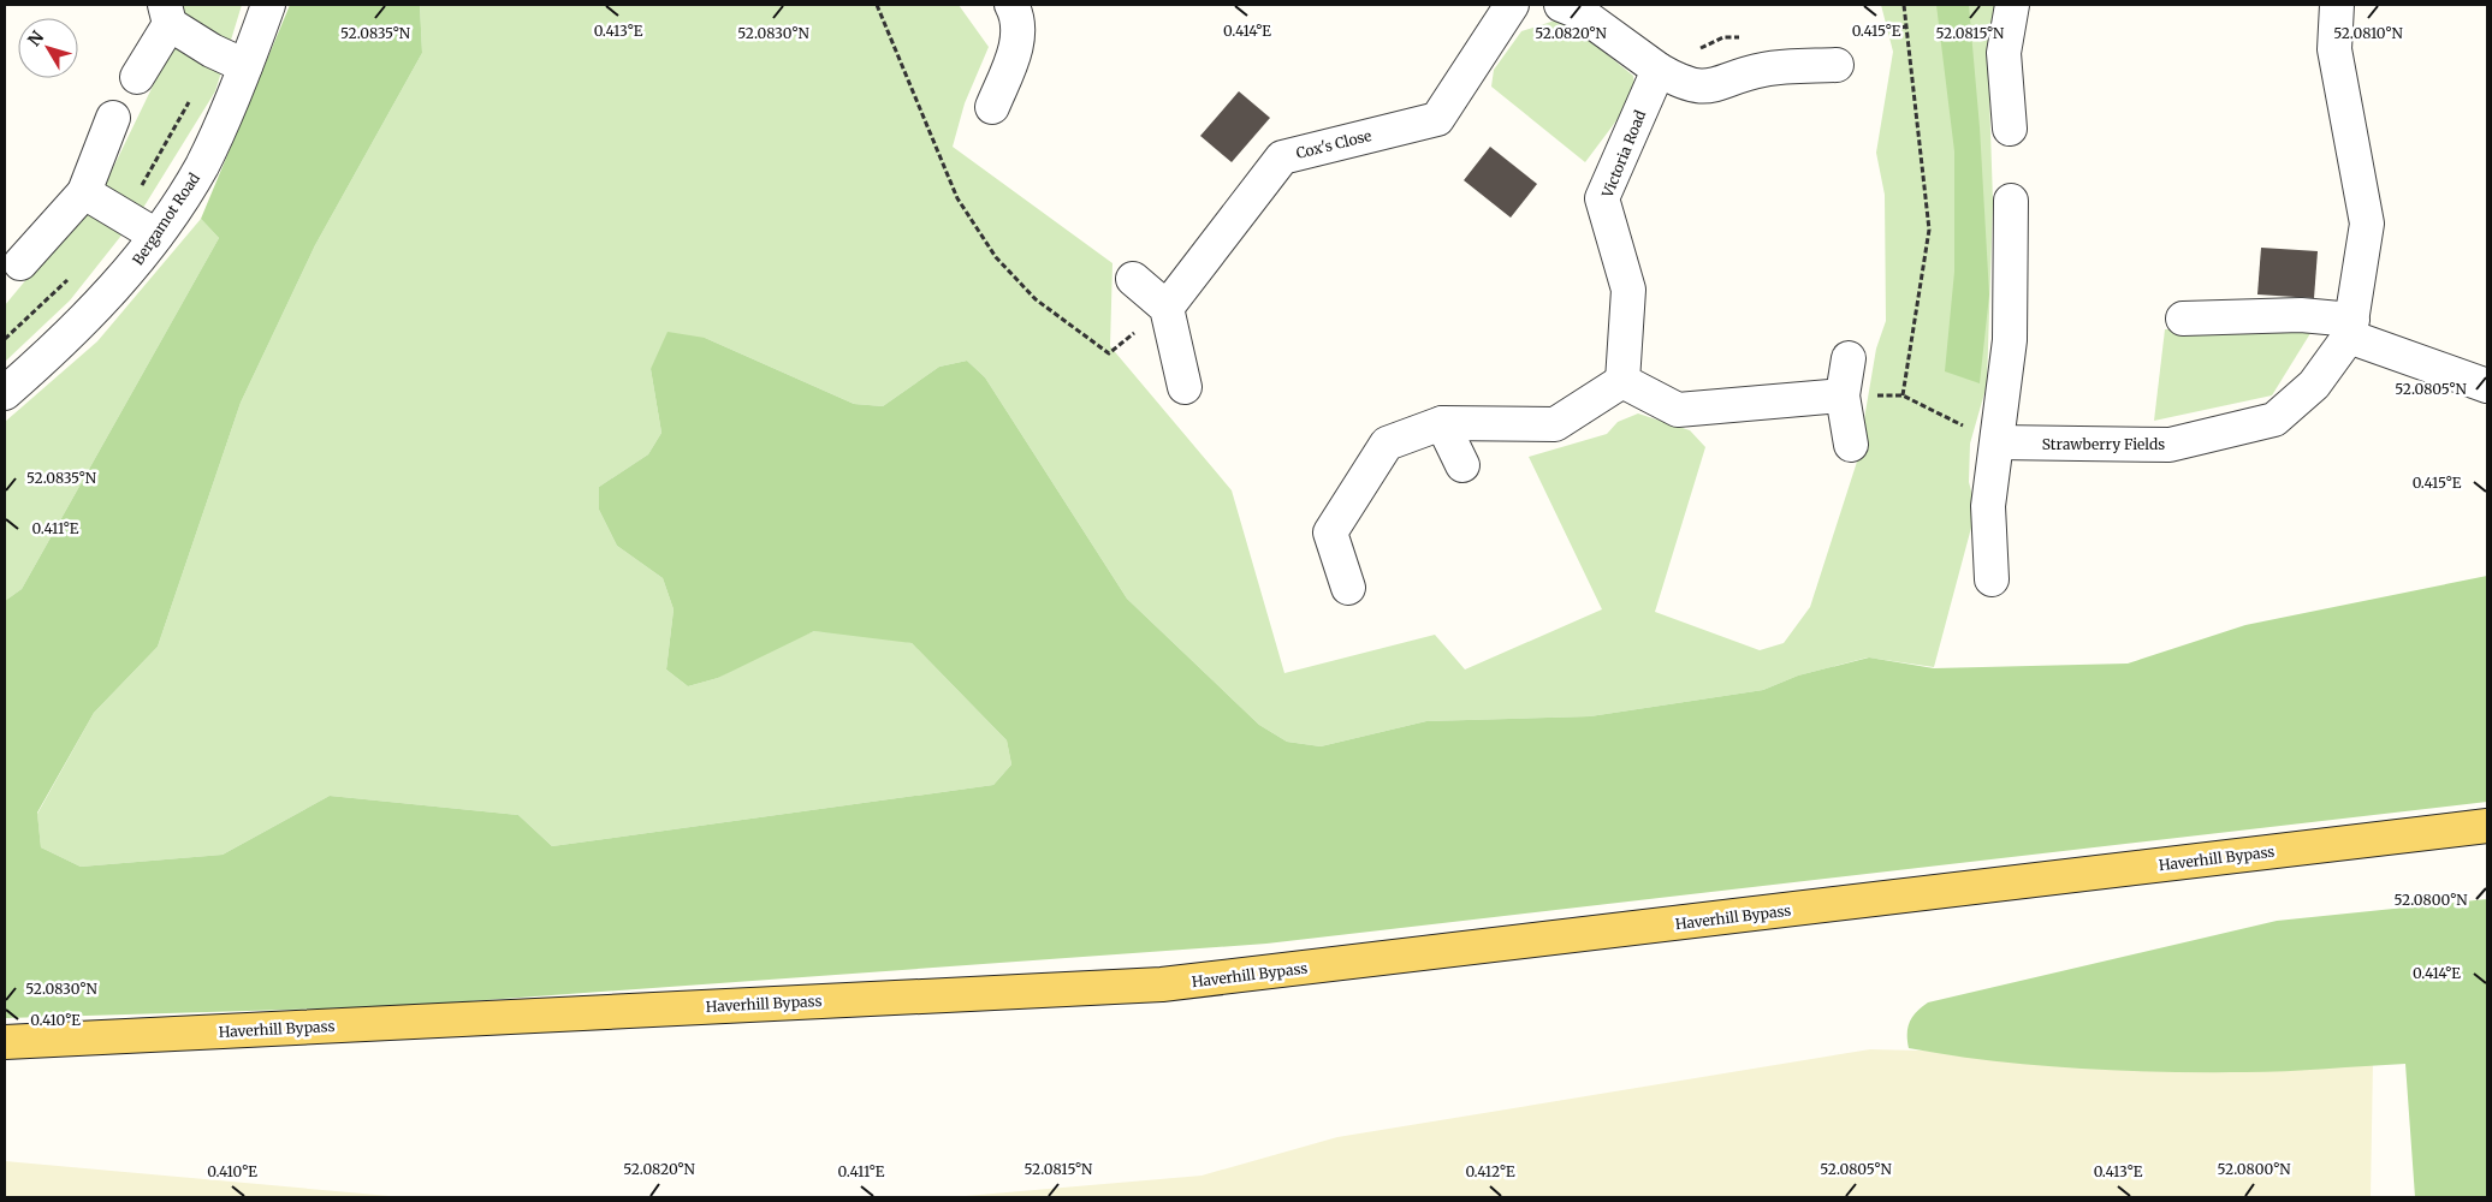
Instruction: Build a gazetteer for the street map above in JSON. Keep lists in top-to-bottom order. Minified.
{"streets":{"main road":["Haverhill Bypass"],"street":["Cox's Close","Victoria Road","Bergamot Road","Strawberry Fields"]},"north":"top left","coordinates":["0.414°E","0.415°E","0.413°E","52.0835°N","52.0830°N","52.0820°N","52.0815°N","52.0810°N","52.0805°N","0.411°E","52.0800°N","0.410°E","0.412°E"]}
